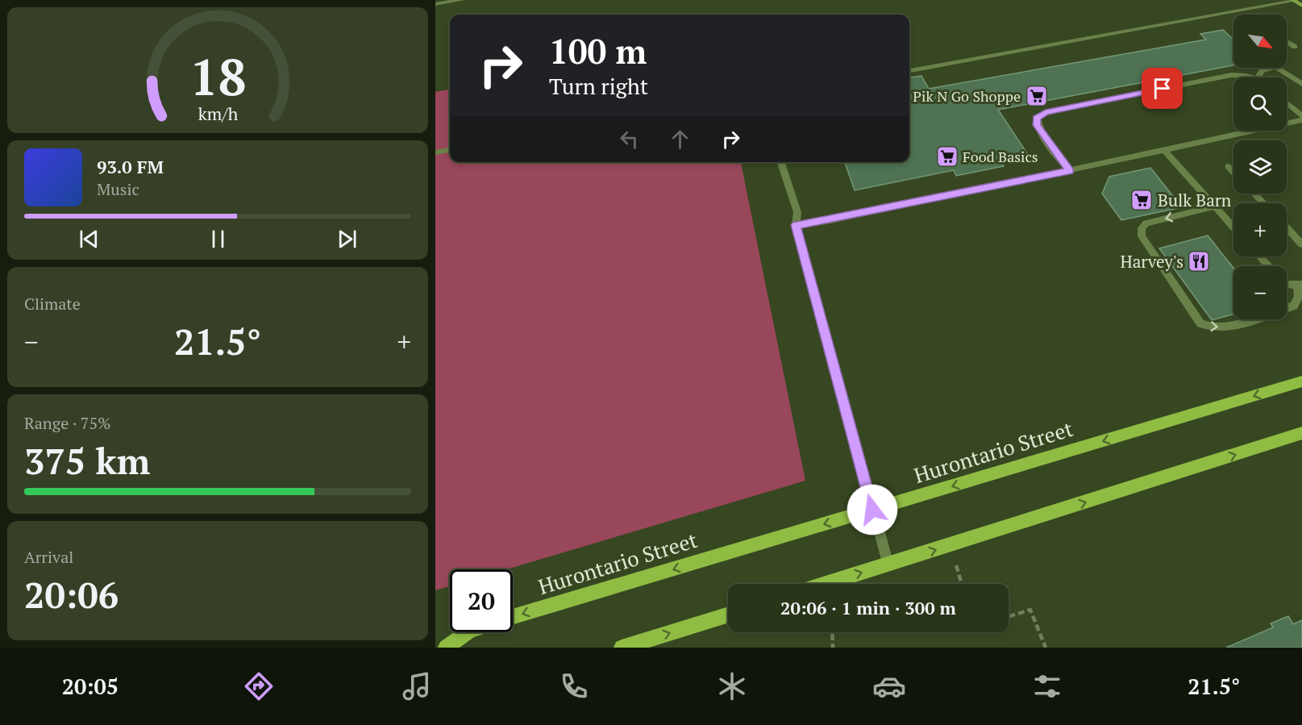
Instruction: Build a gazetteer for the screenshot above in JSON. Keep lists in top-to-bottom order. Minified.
{"streets":{"main road":["Hurontario Street"]},"places":{"supermarket":["Pik N Go Shoppe","Food Basics","Bulk Barn"],"restaurant":["Harvey's"]},"north":"bottom right","page":{"map_buttons":["+","−"],"turn":["100 m","Turn right"],"song":["93.0 FM","Music"],"tile":["Climate",["Range · 75%","375 km"],["Arrival","20:06"]],"heat":["−","21.5°","+"],"limit":"20","trip":"20:06 · 1 min · 300 m","tabs":["20:05","21.5°"],"gauge":["18","km/h"]}}
